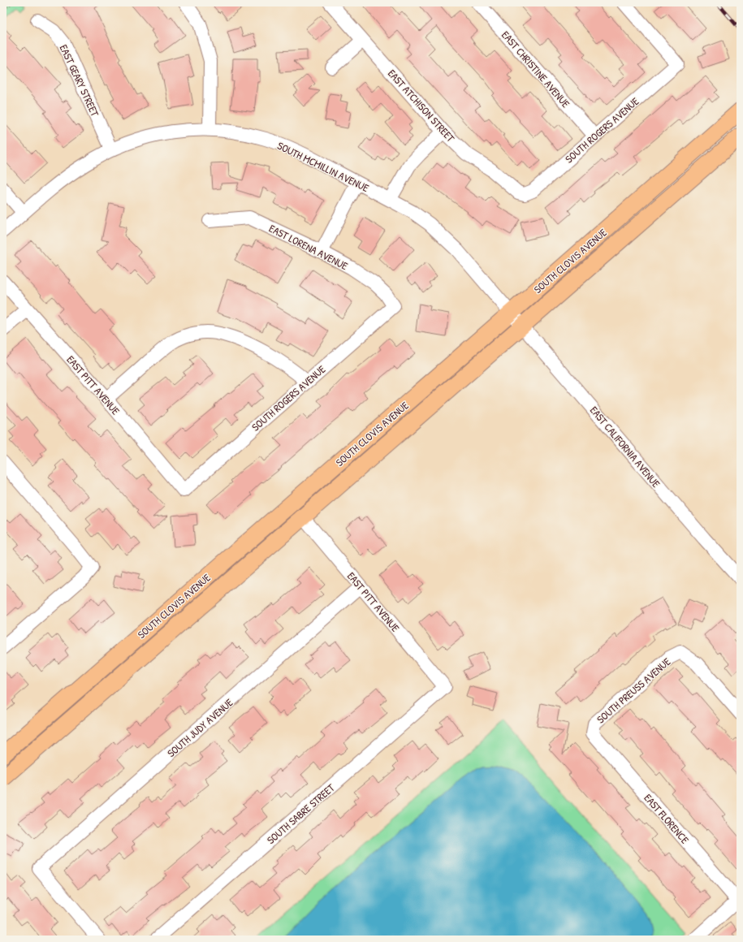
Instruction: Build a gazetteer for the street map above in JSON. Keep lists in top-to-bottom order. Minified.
{"streets":{"main road":["SOUTH CLOVIS AVENUE"],"street":["EAST CHRISTINE AVENUE","EAST GEARY STREET","EAST ATCHISON STREET","SOUTH ROGERS AVENUE","SOUTH MCMILLIN AVENUE","EAST LORENA AVENUE","EAST PITT AVENUE","EAST CALIFORNIA AVENUE","SOUTH PREUSS AVENUE","SOUTH JUDY AVENUE","SOUTH SABRE STREET","EAST FLORENCE"]},"crossings":[["EAST CHRISTINE AVENUE","SOUTH ROGERS AVENUE"],["EAST GEARY STREET","SOUTH MCMILLIN AVENUE"],["EAST ATCHISON STREET","SOUTH ROGERS AVENUE"],["SOUTH ROGERS AVENUE","EAST LORENA AVENUE"],["SOUTH ROGERS AVENUE","EAST PITT AVENUE"],["SOUTH MCMILLIN AVENUE","SOUTH CLOVIS AVENUE"],["SOUTH MCMILLIN AVENUE","EAST CALIFORNIA AVENUE"],["SOUTH CLOVIS AVENUE","EAST PITT AVENUE"],["SOUTH CLOVIS AVENUE","EAST CALIFORNIA AVENUE"],["EAST PITT AVENUE","SOUTH JUDY AVENUE"],["EAST PITT AVENUE","SOUTH SABRE STREET"],["SOUTH PREUSS AVENUE","EAST FLORENCE"]]}
